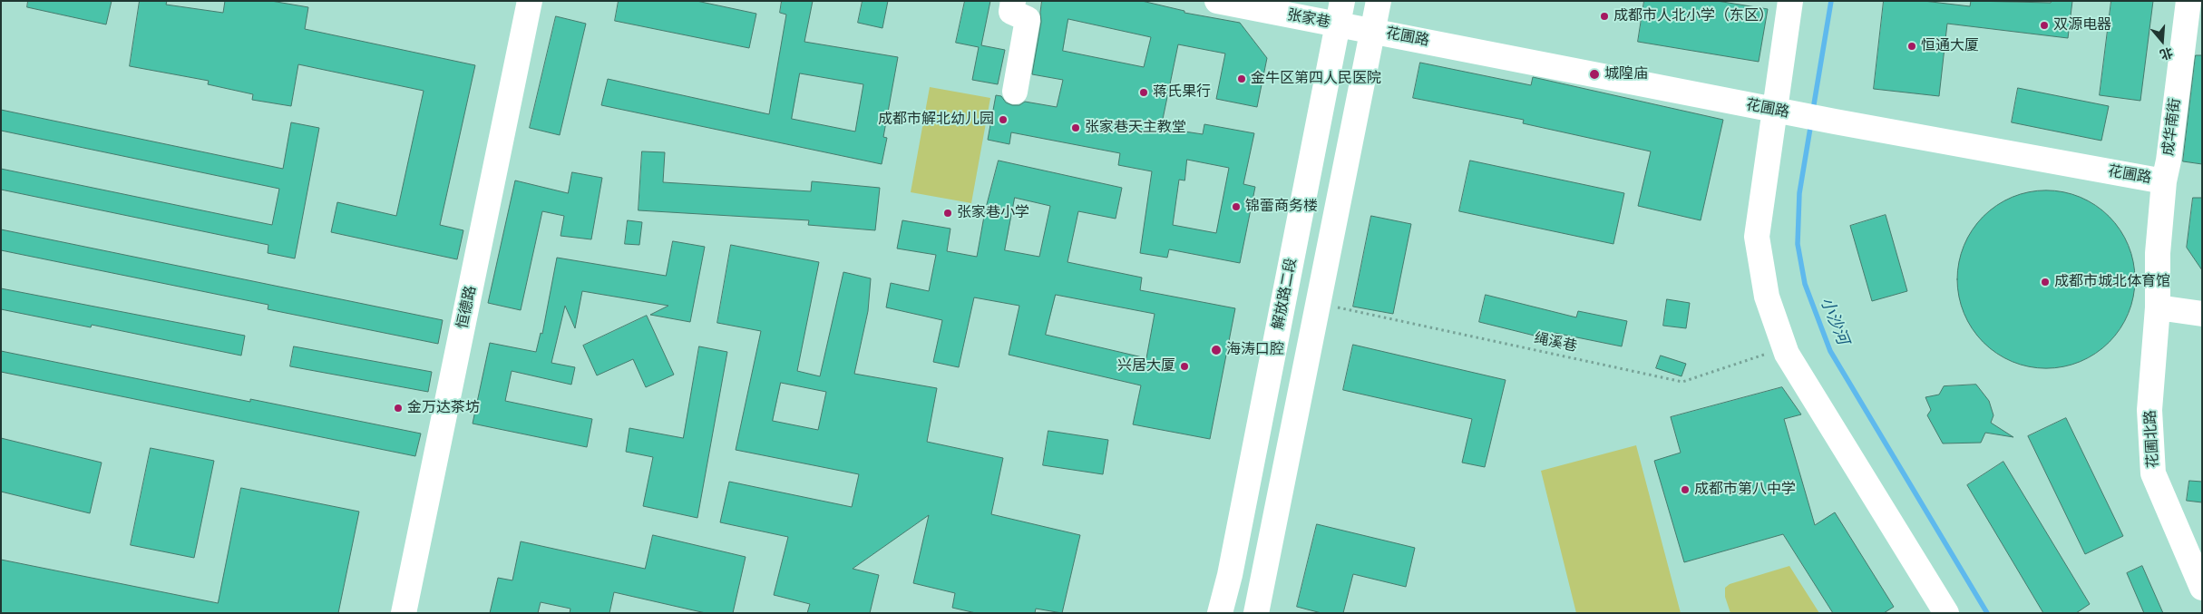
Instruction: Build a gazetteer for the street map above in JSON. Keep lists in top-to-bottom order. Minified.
{"streets":{"street":["张家巷","花圃路","成华南街","解放路二段","恒德路","花圃北路"],"path":["绳溪巷"]},"crossings":[["张家巷","花圃路"],["张家巷","解放路二段"],["花圃路","成华南街"],["成华南街","花圃北路"]],"water":["小沙河"],"places":["成都市人北小学（东区）","双源电器","恒通大厦","城隍庙","金牛区第四人民医院","蒋氏果行","成都市解北幼儿园","张家巷天主教堂","锦蕾商务楼","张家巷小学","成都市城北体育馆","海涛口腔","兴居大厦","金万达茶坊","成都市第八中学"],"north":"bottom"}
